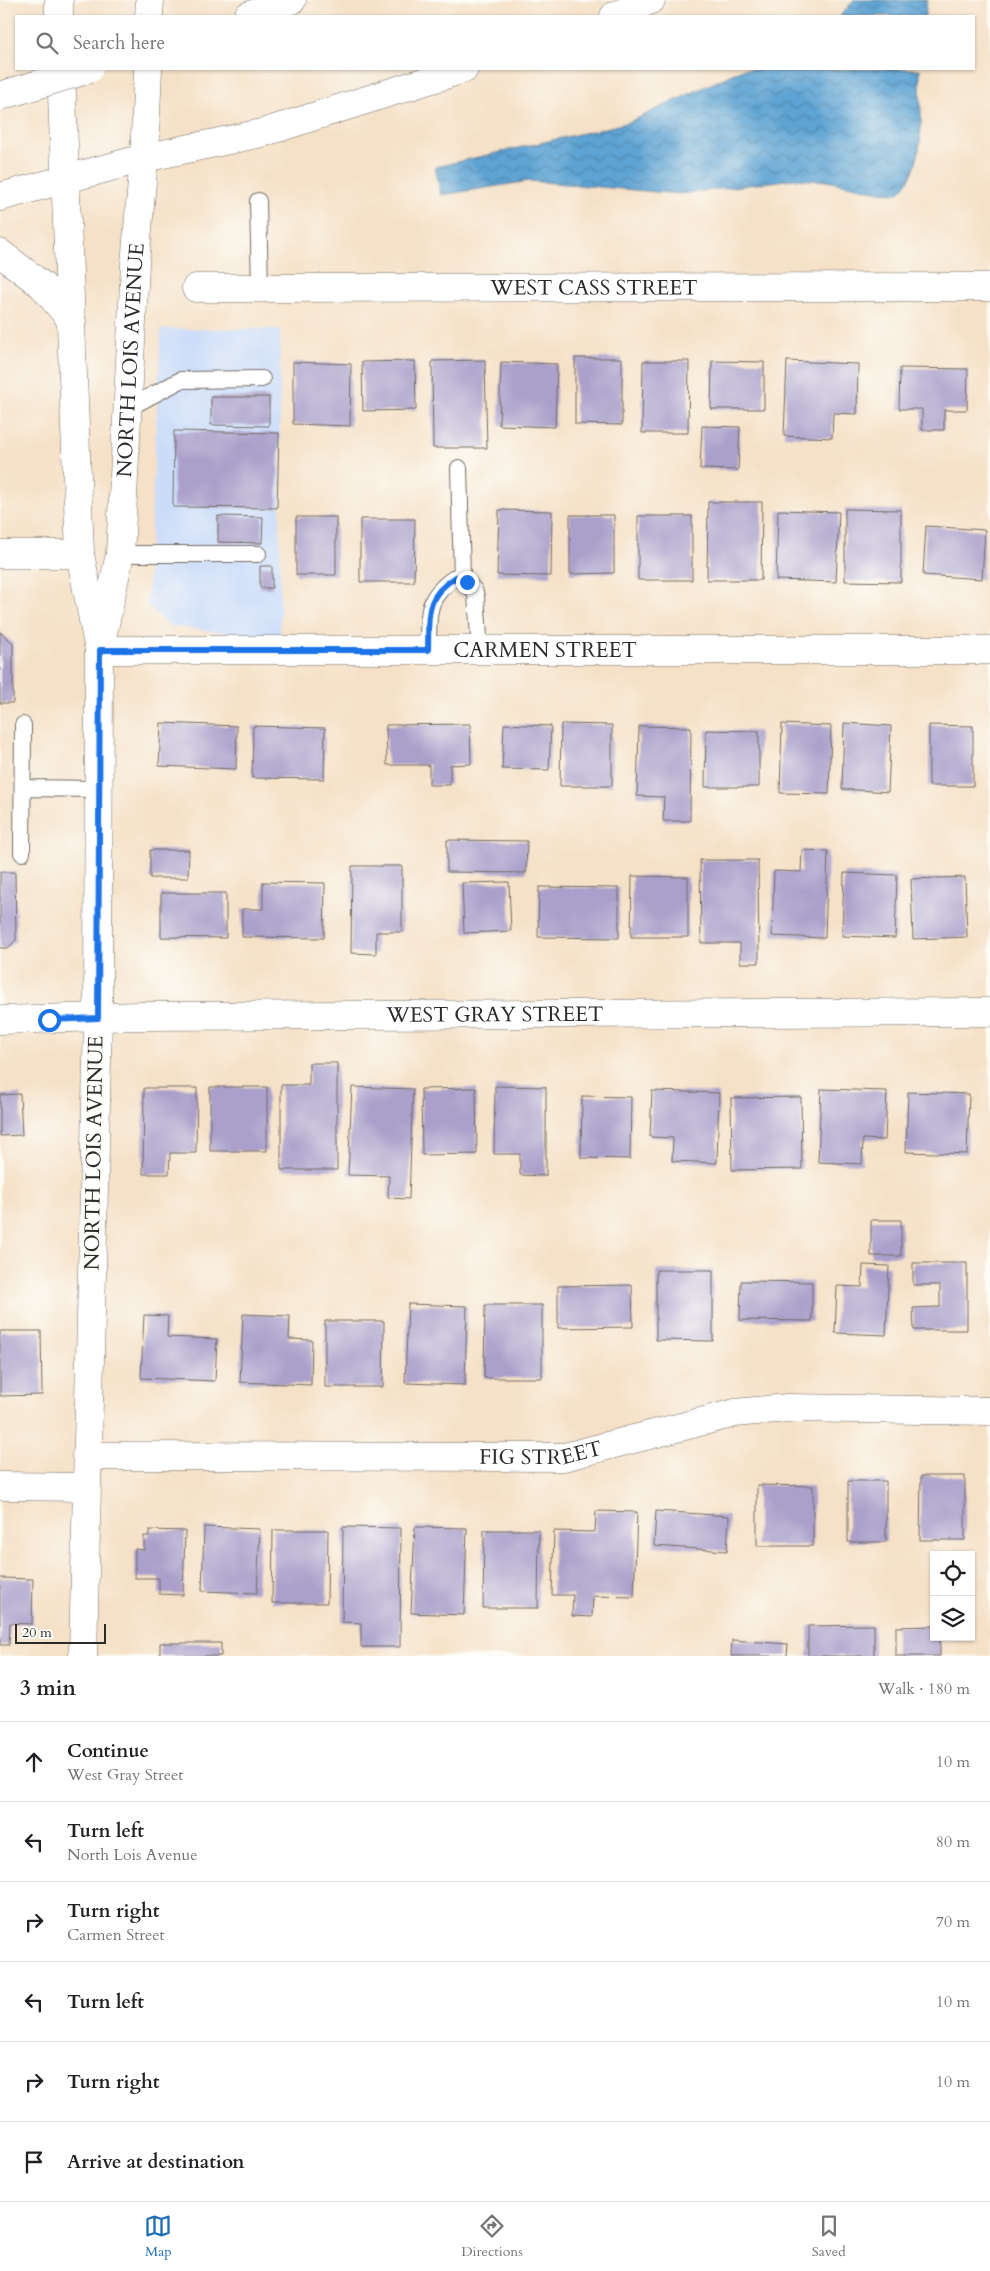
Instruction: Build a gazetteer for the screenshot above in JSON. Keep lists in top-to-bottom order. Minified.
{"streets":{"main road":["WEST CASS STREET","NORTH LOIS AVENUE","CARMEN STREET","WEST GRAY STREET","FIG STREET"]},"crossings":[["NORTH LOIS AVENUE","CARMEN STREET"],["NORTH LOIS AVENUE","WEST GRAY STREET"],["NORTH LOIS AVENUE","FIG STREET"]],"scale_bar":"20 m","page":{"search":"Search here","scale":"20 m","heading":["3 min","Walk · 180 m"],"list":[["Continue","West Gray Street","10 m"],["Turn left","North Lois Avenue","80 m"],["Turn right","Carmen Street","70 m"],["Turn left","10 m"],["Turn right","10 m"],"Arrive at destination"],"nav":["Map","Directions","Saved"]}}
